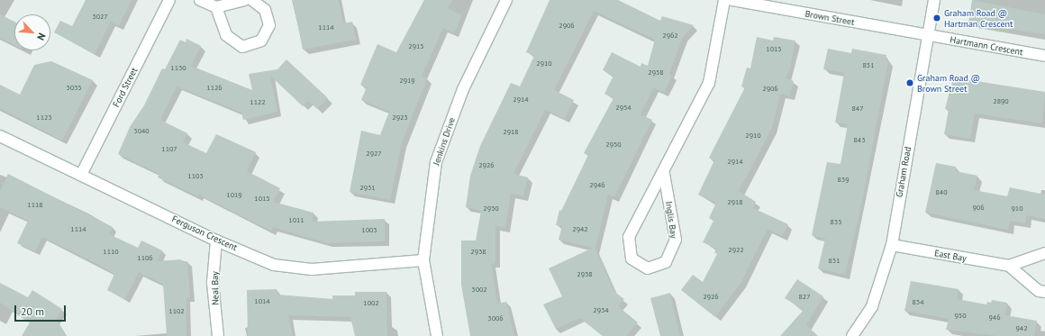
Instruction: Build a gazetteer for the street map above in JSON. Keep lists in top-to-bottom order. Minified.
{"streets":{"street":["Brown Street","Hartmann Crescent","Ford Street","Jenkins Drive","Graham Road","Inglis Bay","Ferguson Crescent","East Bay","Neal Bay"]},"crossings":[["Brown Street","Hartmann Crescent"],["Brown Street","Graham Road"],["Hartmann Crescent","Graham Road"],["Ford Street","Ferguson Crescent"],["Jenkins Drive","Ferguson Crescent"],["Graham Road","East Bay"],["Ferguson Crescent","Neal Bay"]],"places":["Graham Road @ Hartman Crescent","Graham Road @ Brown Street"],"house_numbers":["3027","2906","1114","2962","2915","1015","2910","851","1130","2958","2919","3035","1126","2906","2914","2890","1122","2954","847","1123","2923","3040","2918","2910","843","2950","1107","2927","2914","2926","1103","839","2946","2931","840","1019","1015","2918","1118","906","2930","910","1011","835","1114","2942","1003","2922","1110","2938","1106","831","2938","3002","2926","827","1014","834","1002","2934","1102","950","946","3006","942"],"scale_bar":"20 m","north":"bottom right"}
